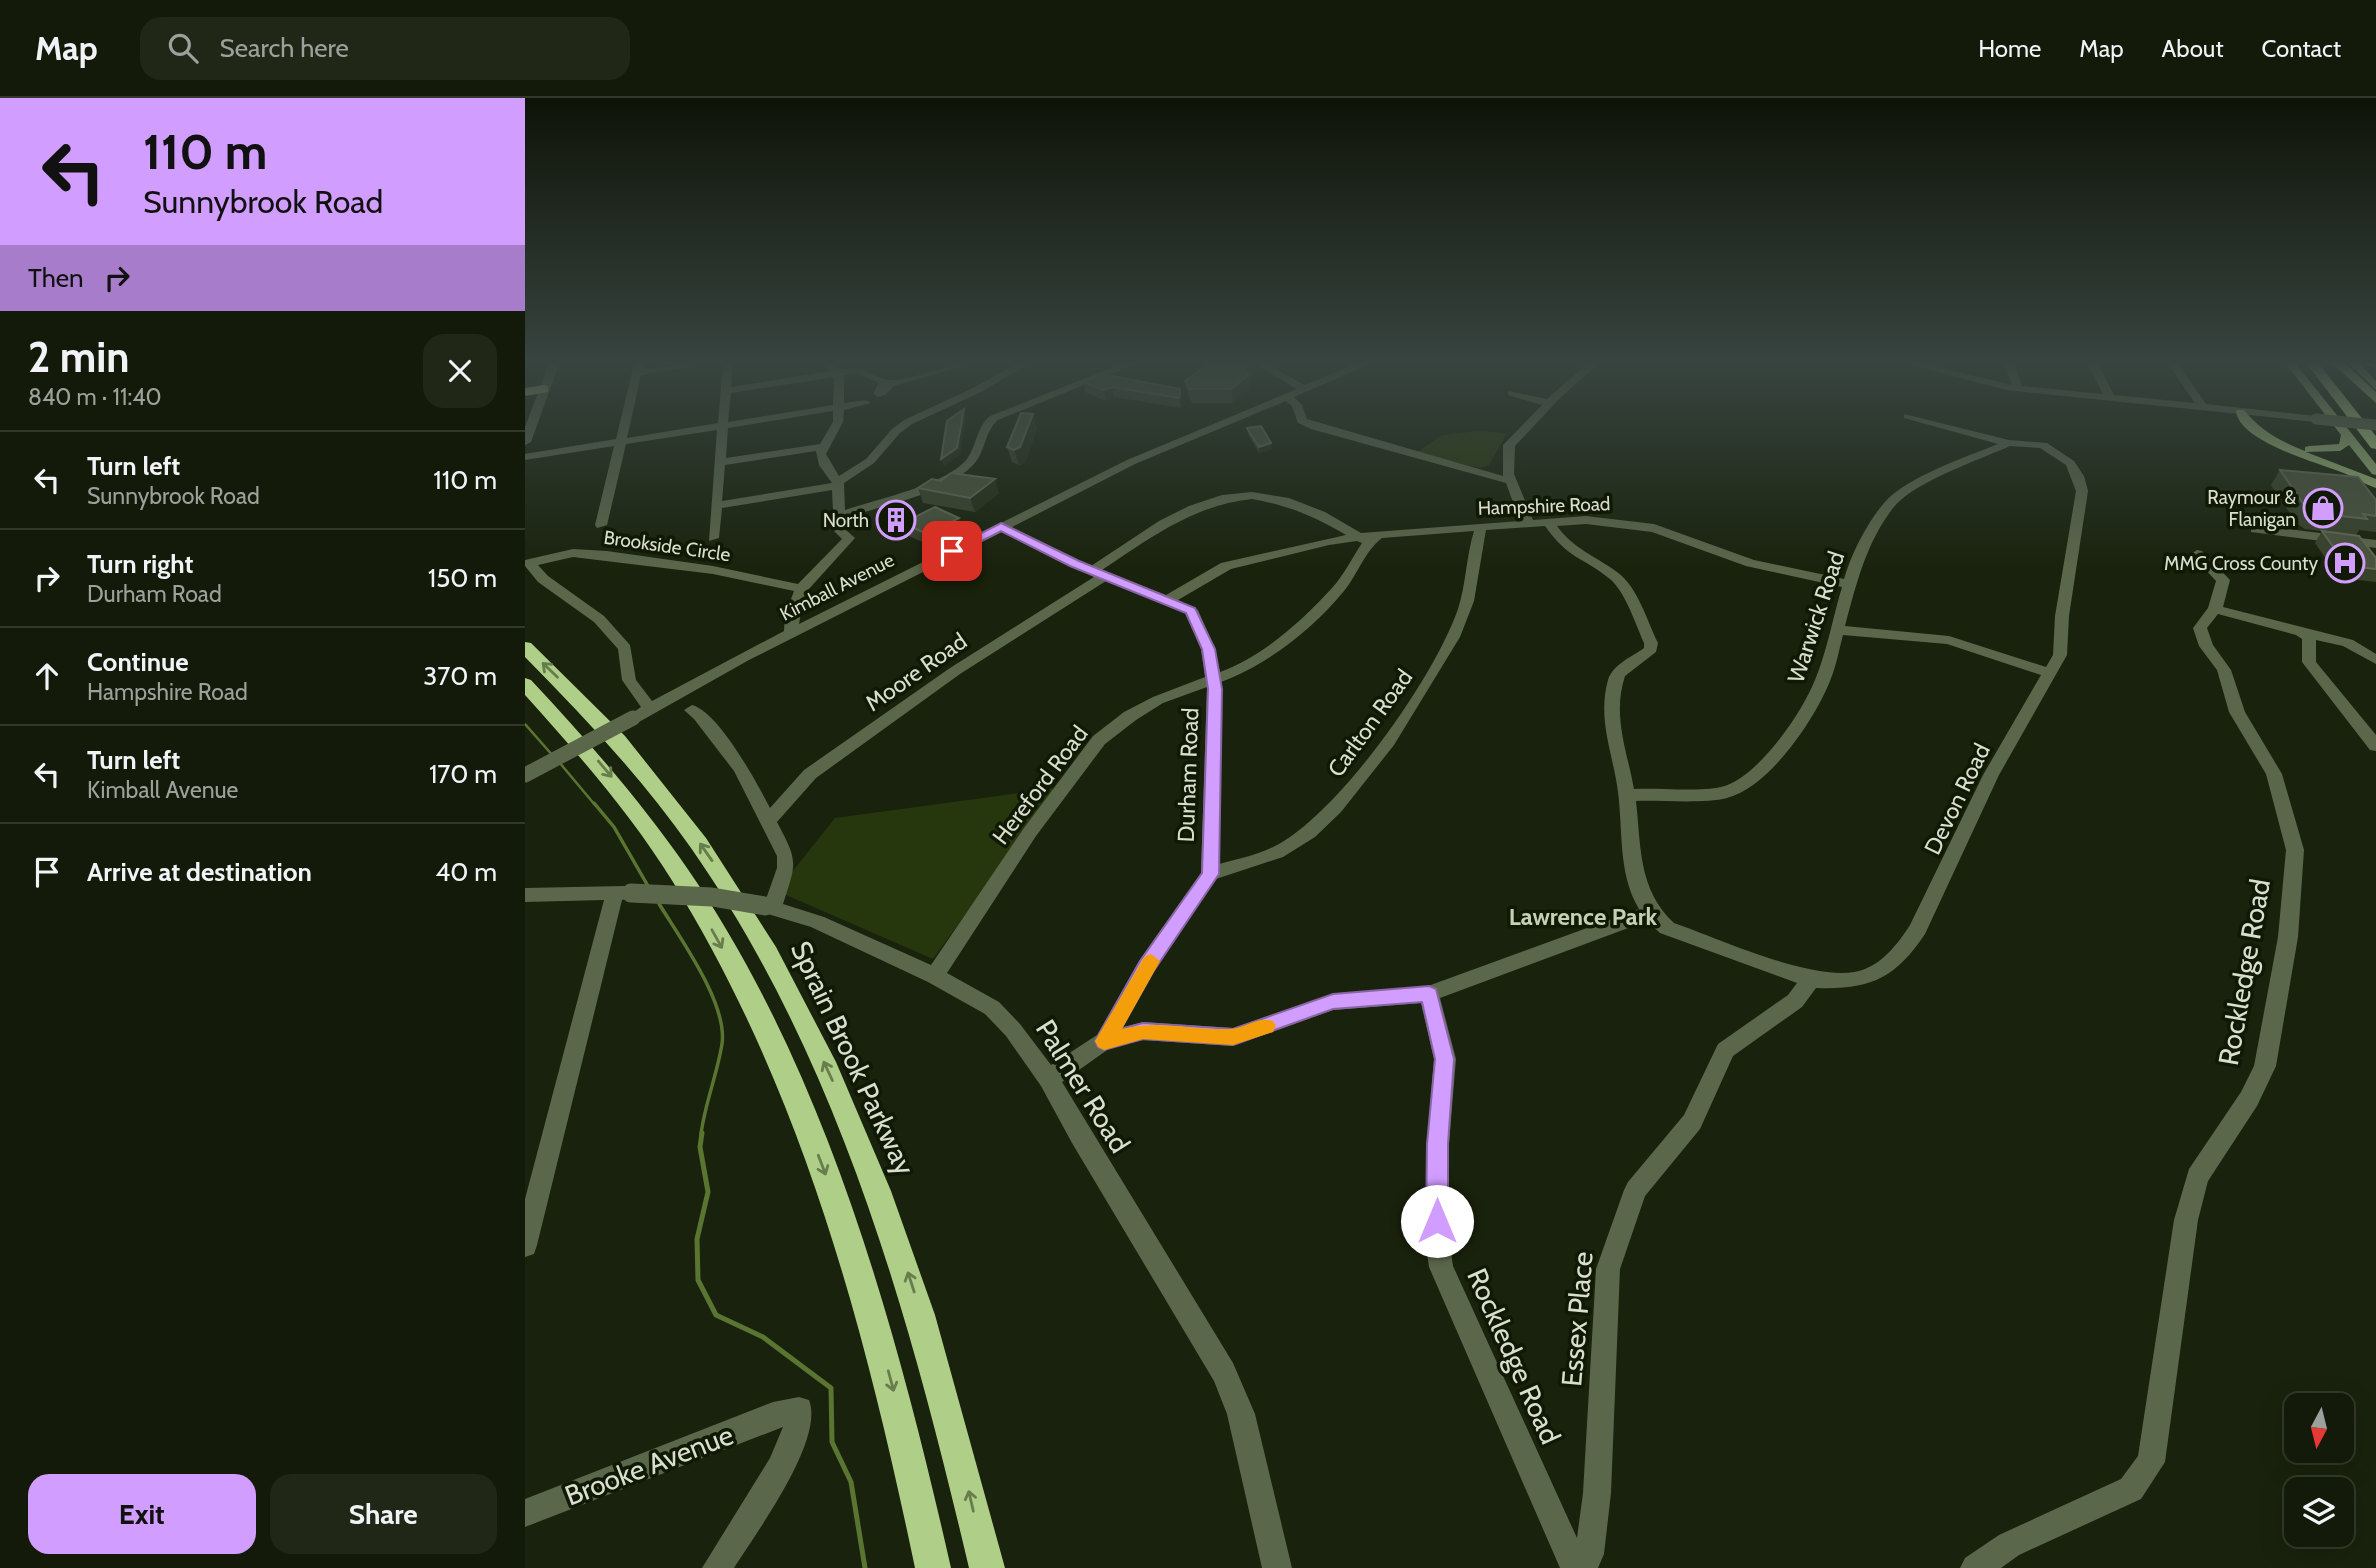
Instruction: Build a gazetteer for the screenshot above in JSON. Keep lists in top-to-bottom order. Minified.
{"streets":{"highway":["Sprain Brook Parkway"],"street":["Hampshire Road","Brookside Circle","Kimball Avenue","Warwick Road","Moore Road","Carlton Road","Durham Road","Hereford Road","Devon Road","Rockledge Road","Palmer Road","Essex Place","Brooke Avenue"]},"crossings":[["Hampshire Road","Warwick Road"],["Hampshire Road","Moore Road"],["Hampshire Road","Carlton Road"],["Hampshire Road","Durham Road"],["Hampshire Road","Hereford Road"],["Brookside Circle","Kimball Avenue"],["Warwick Road","Devon Road"],["Moore Road","Hereford Road"],["Carlton Road","Durham Road"],["Durham Road","Hereford Road"],["Durham Road","Palmer Road"],["Hereford Road","Palmer Road"],["Devon Road","Essex Place"]],"districts":["Lawrence Park"],"places":{"shop":["Raymour & Flanigan"],"building":["North"],"hospital":["MMG Cross County"]},"north":"bottom","page":{"header":"Map","search":"Search here","nav":["Home","Map","About","Contact"],"turn":["110 m","Sunnybrook Road"],"then":"Then","heading":["2 min","840 m · 11:40"],"list":[{"name":"Turn left","note":"Sunnybrook Road","value":"110 m"},{"name":"Turn right","note":"Durham Road","value":"150 m"},{"name":"Continue","note":"Hampshire Road","value":"370 m"},{"name":"Turn left","note":"Kimball Avenue","value":"170 m"},{"name":"Arrive at destination","value":"40 m"}],"buttons":["Exit","Share"]}}
